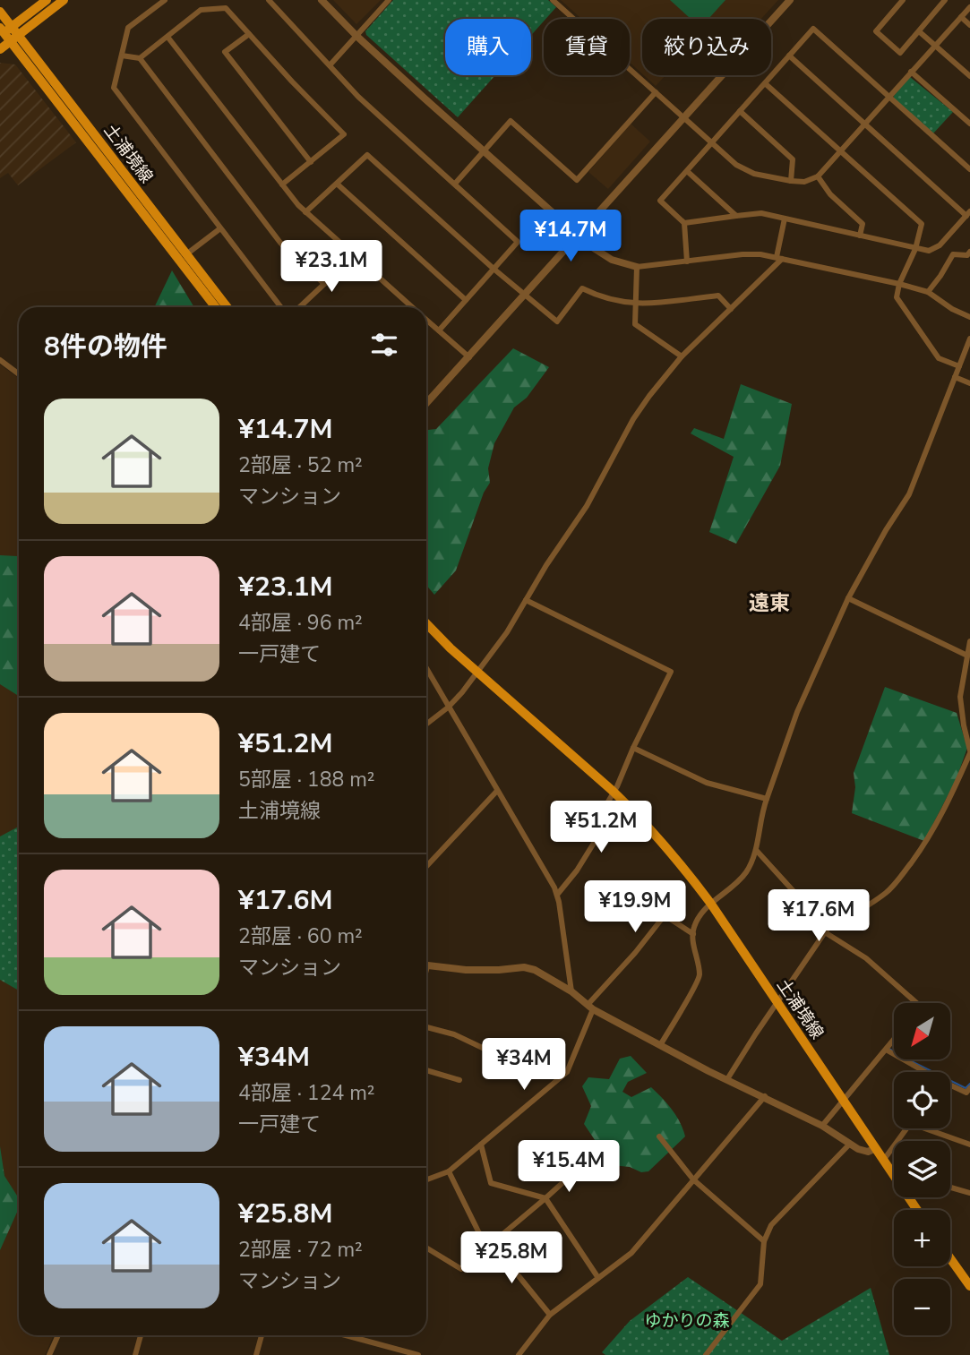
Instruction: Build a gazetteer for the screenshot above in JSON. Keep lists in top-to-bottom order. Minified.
{"streets":{"main road":["土浦境線"]},"districts":["遠東"],"parks":["ゆかりの森"],"north":"bottom left","page":{"chip":["購入","賃貸","絞り込み"],"price":["¥14.7M","¥23.1M","¥51.2M","¥19.9M","¥17.6M","¥34M","¥15.4M","¥25.8M"],"heading":"8件の物件","list":[{"name":"¥14.7M","note":"2部屋 · 52 m² · マンション"},{"name":"¥23.1M","note":"4部屋 · 96 m² · 一戸建て"},{"name":"¥51.2M","note":"5部屋 · 188 m² · 土浦境線"},{"name":"¥17.6M","note":"2部屋 · 60 m² · マンション"},{"name":"¥34M","note":"4部屋 · 124 m² · 一戸建て"},{"name":"¥25.8M","note":"2部屋 · 72 m² · マンション"}],"map_buttons":["+","−"]}}
